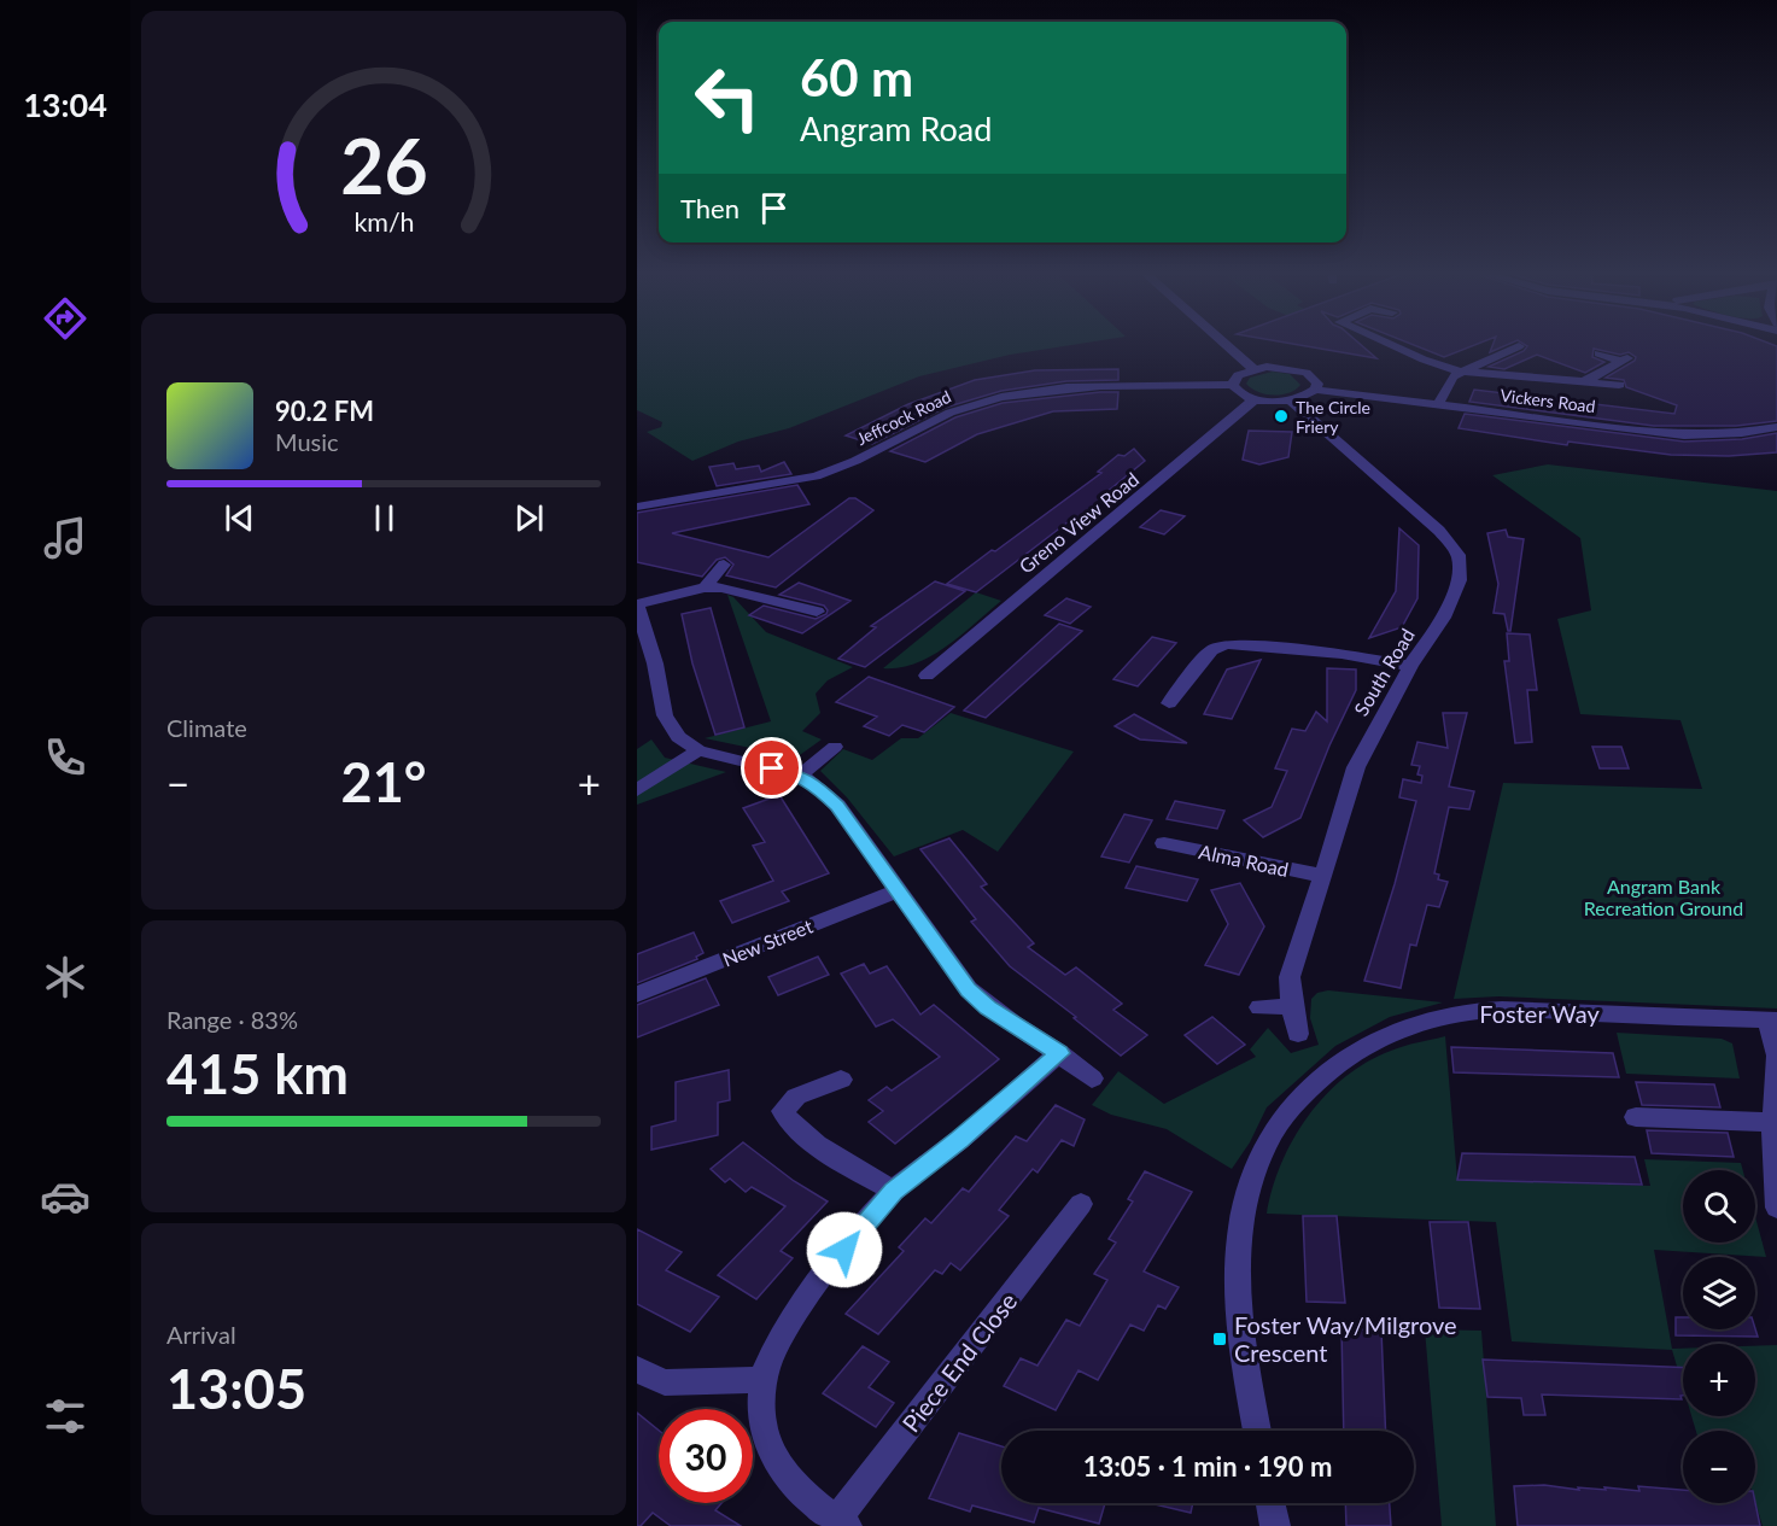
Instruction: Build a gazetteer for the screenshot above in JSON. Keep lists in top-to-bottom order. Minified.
{"streets":{"street":["Vickers Road","Jeffcock Road","Greno View Road","South Road","Alma Road","New Street","Foster Way","Piece End Close"]},"crossings":[["South Road","Alma Road"]],"parks":["Angram Bank Recreation Ground"],"places":{"other":["The Circle Friery"],"transit":["Foster Way/Milgrove Crescent"]},"page":{"tabs":"13:04","turn":["60 m","Angram Road"],"then":"Then","song":["90.2 FM","Music"],"tile":["Climate",["Range · 83%","415 km"],["Arrival","13:05"]],"heat":["−","21°","+"],"map_buttons":["+","−"],"limit":"30","trip":"13:05 · 1 min · 190 m","gauge":["26","km/h"]}}
